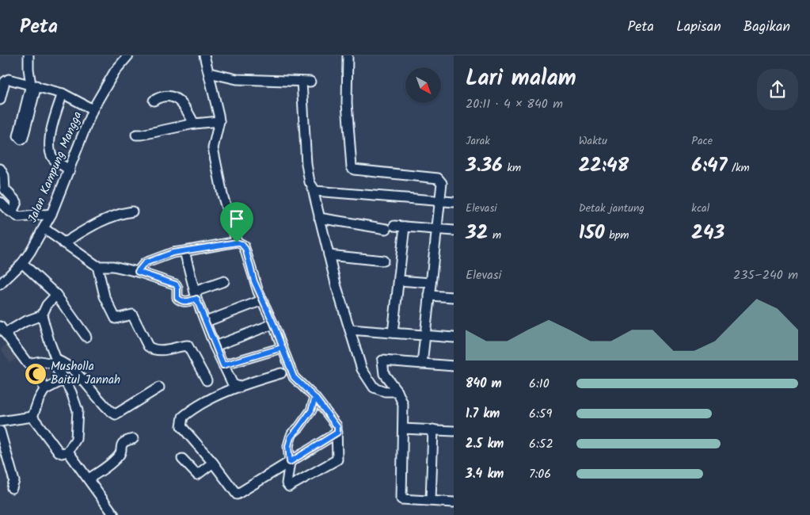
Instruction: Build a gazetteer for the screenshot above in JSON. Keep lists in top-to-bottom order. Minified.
{"streets":{"street":["Jalan Kampung Mangga"]},"places":{"mosque":["Musholla Baitul Jannah"]},"north":"bottom right","page":{"header":"Peta","nav":["Peta","Lapisan","Bagikan"],"heading":["Lari malam","20:11 · 4 × 840 m"],"stats":[["Jarak","3.36 km"],["Waktu","22:48"],["Pace","6:47 /km"],["Elevasi","32 m"],["Detak jantung","150 bpm"],["kcal","243"]],"chart":["Elevasi","235–240 m"],"list":[{"name":"840 m","note":"6:10"},{"name":"1.7 km","note":"6:59"},{"name":"2.5 km","note":"6:52"},{"name":"3.4 km","note":"7:06"}]}}
